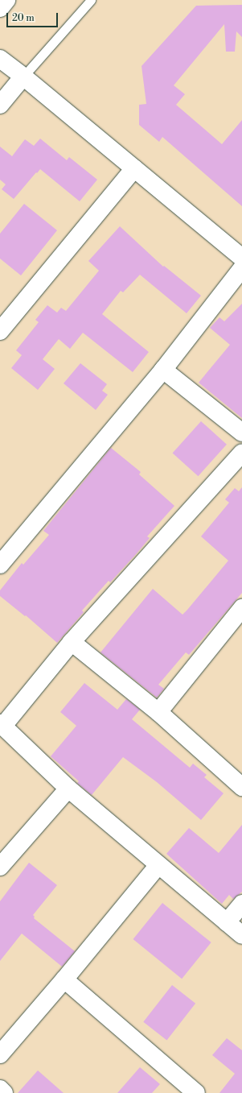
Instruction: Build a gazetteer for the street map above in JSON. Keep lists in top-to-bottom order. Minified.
{"scale_bar":"20 m"}
